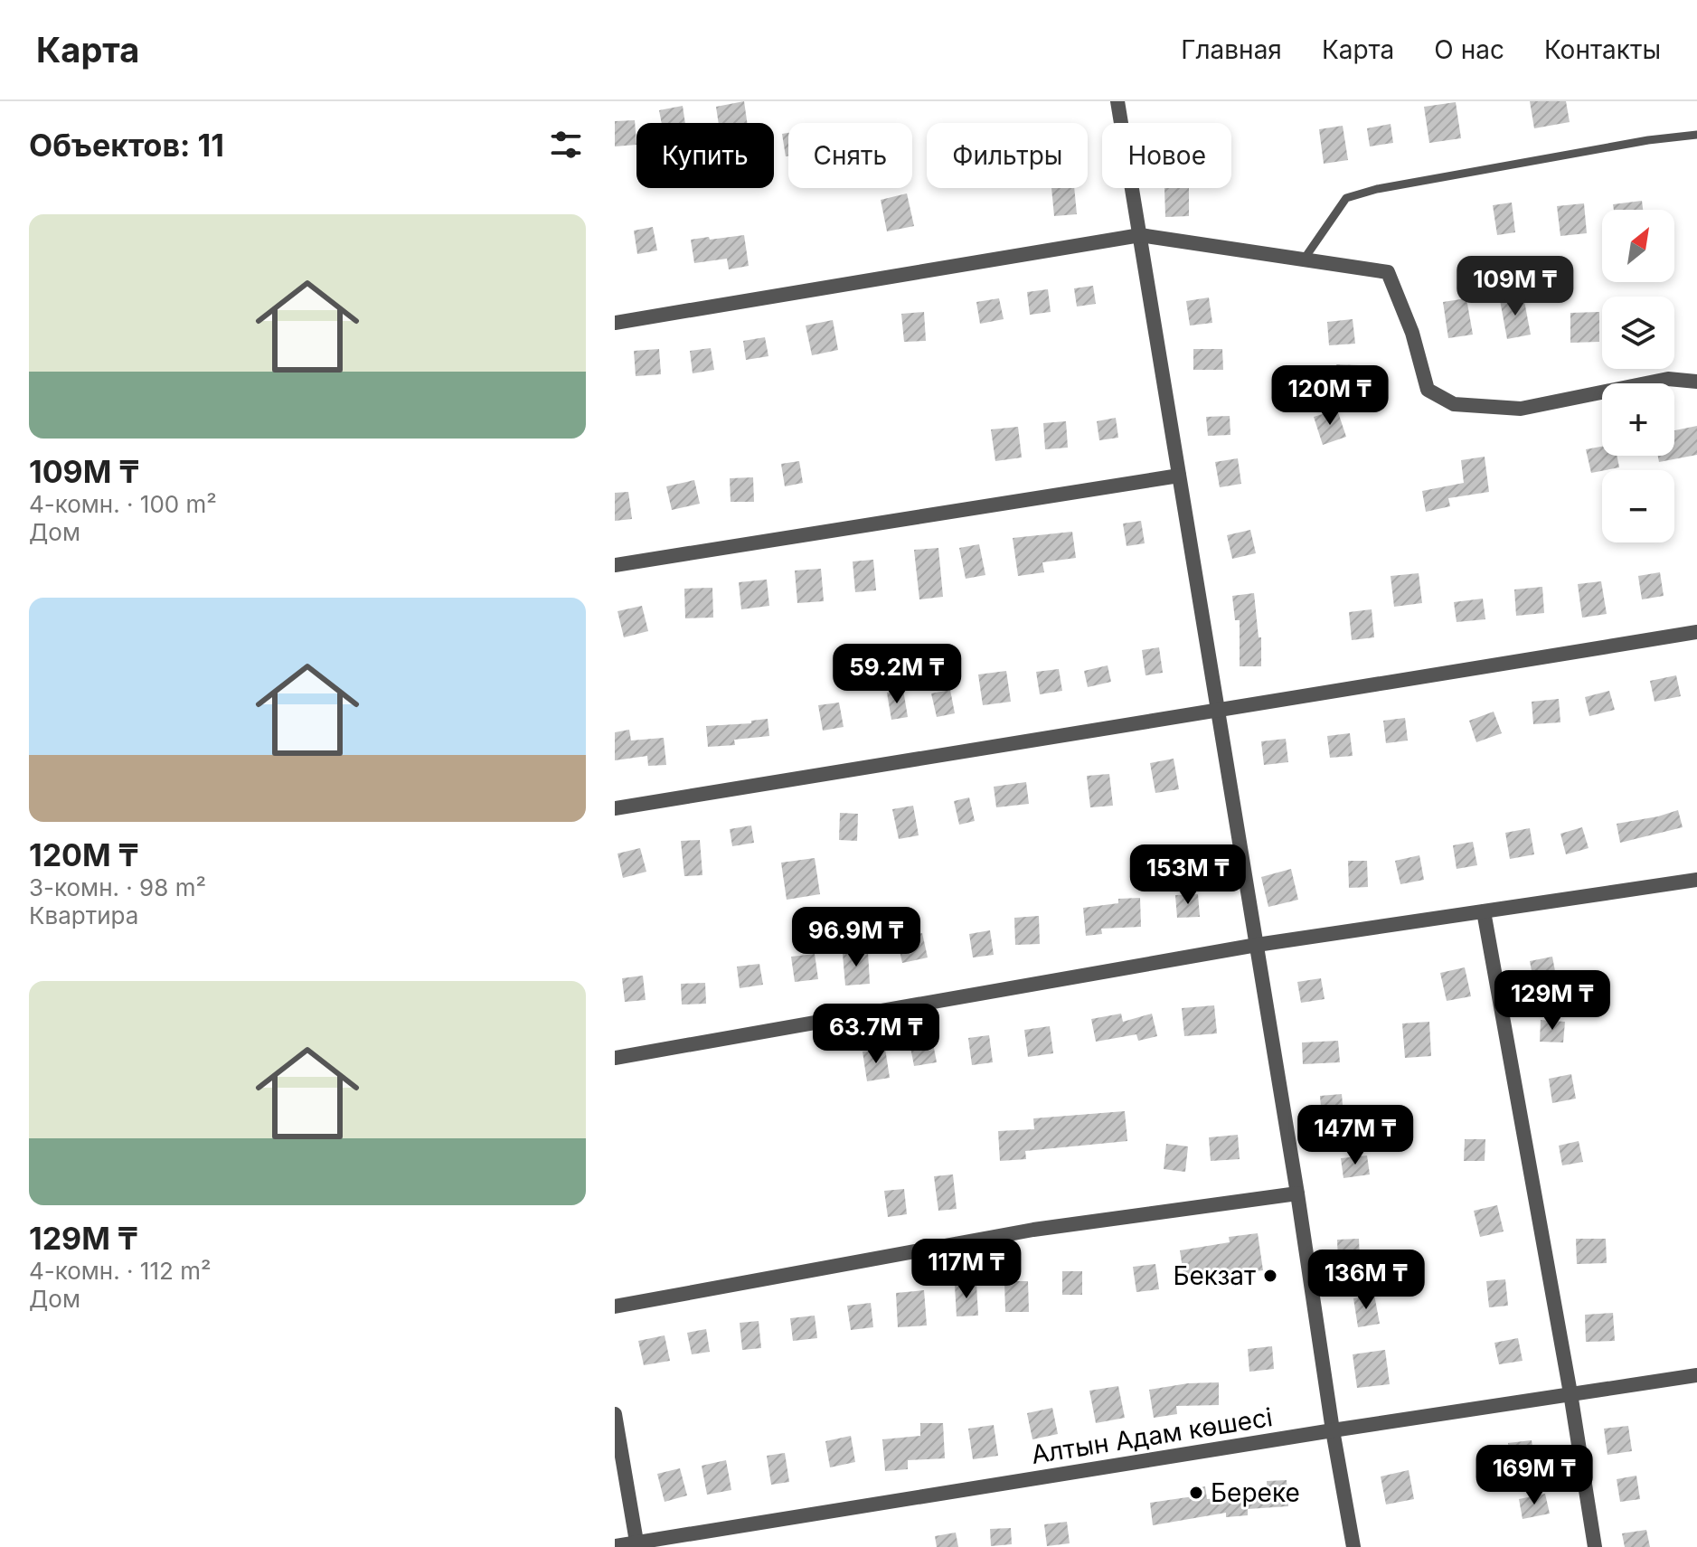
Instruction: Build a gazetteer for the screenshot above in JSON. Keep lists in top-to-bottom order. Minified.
{"streets":{"street":["Алтын Адам көшесі"]},"places":["Бекзат","Береке"],"north":"top right","page":{"header":"Карта","nav":["Главная","Карта","О нас","Контакты"],"heading":"Объектов: 11","chip":["Купить","Снять","Фильтры","Новое"],"list":[{"name":"109M ₸","note":"4-комн. · 100 m² · Дом"},{"name":"120M ₸","note":"3-комн. · 98 m² · Квартира"},{"name":"129M ₸","note":"4-комн. · 112 m² · Дом"}],"map_buttons":["+","−"],"price":["109M ₸","120M ₸","59.2M ₸","153M ₸","96.9M ₸","129M ₸","63.7M ₸","147M ₸","117M ₸","136M ₸","169M ₸"]}}
